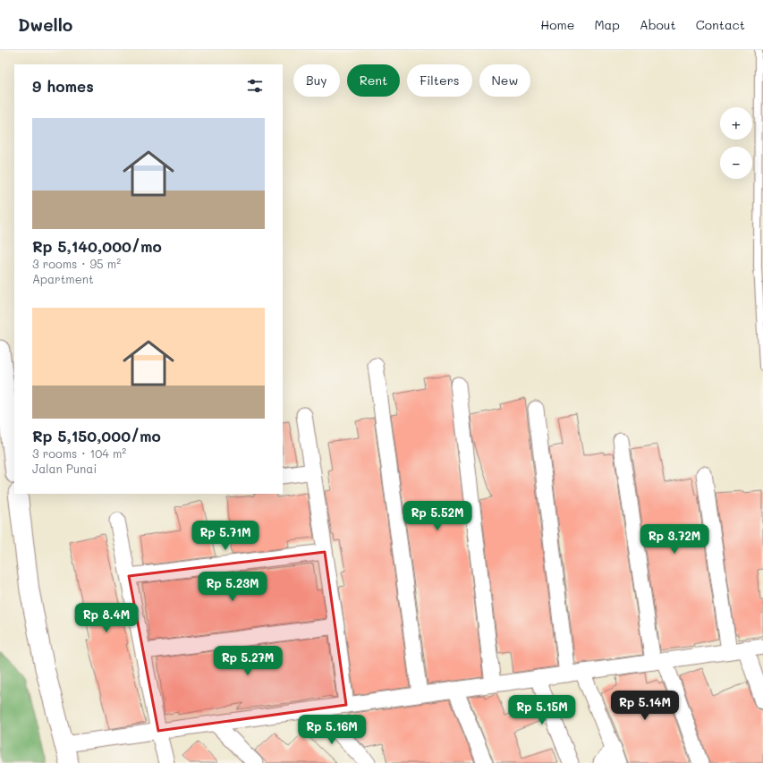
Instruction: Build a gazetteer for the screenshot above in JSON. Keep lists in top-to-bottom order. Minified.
{"page":{"header":"Dwello","nav":["Home","Map","About","Contact"],"chip":["Buy","Rent","Filters","New"],"heading":"9 homes","map_buttons":["+","−"],"list":[{"name":"Rp 5,140,000/mo","note":"3 rooms · 95 m² · Apartment"},{"name":"Rp 5,150,000/mo","note":"3 rooms · 104 m² · Jalan Punai"}],"price":["Rp 5.52M","Rp 5.71M","Rp 3.72M","Rp 5.23M","Rp 8.4M","Rp 5.27M","Rp 5.14M","Rp 5.15M","Rp 5.16M"]}}
